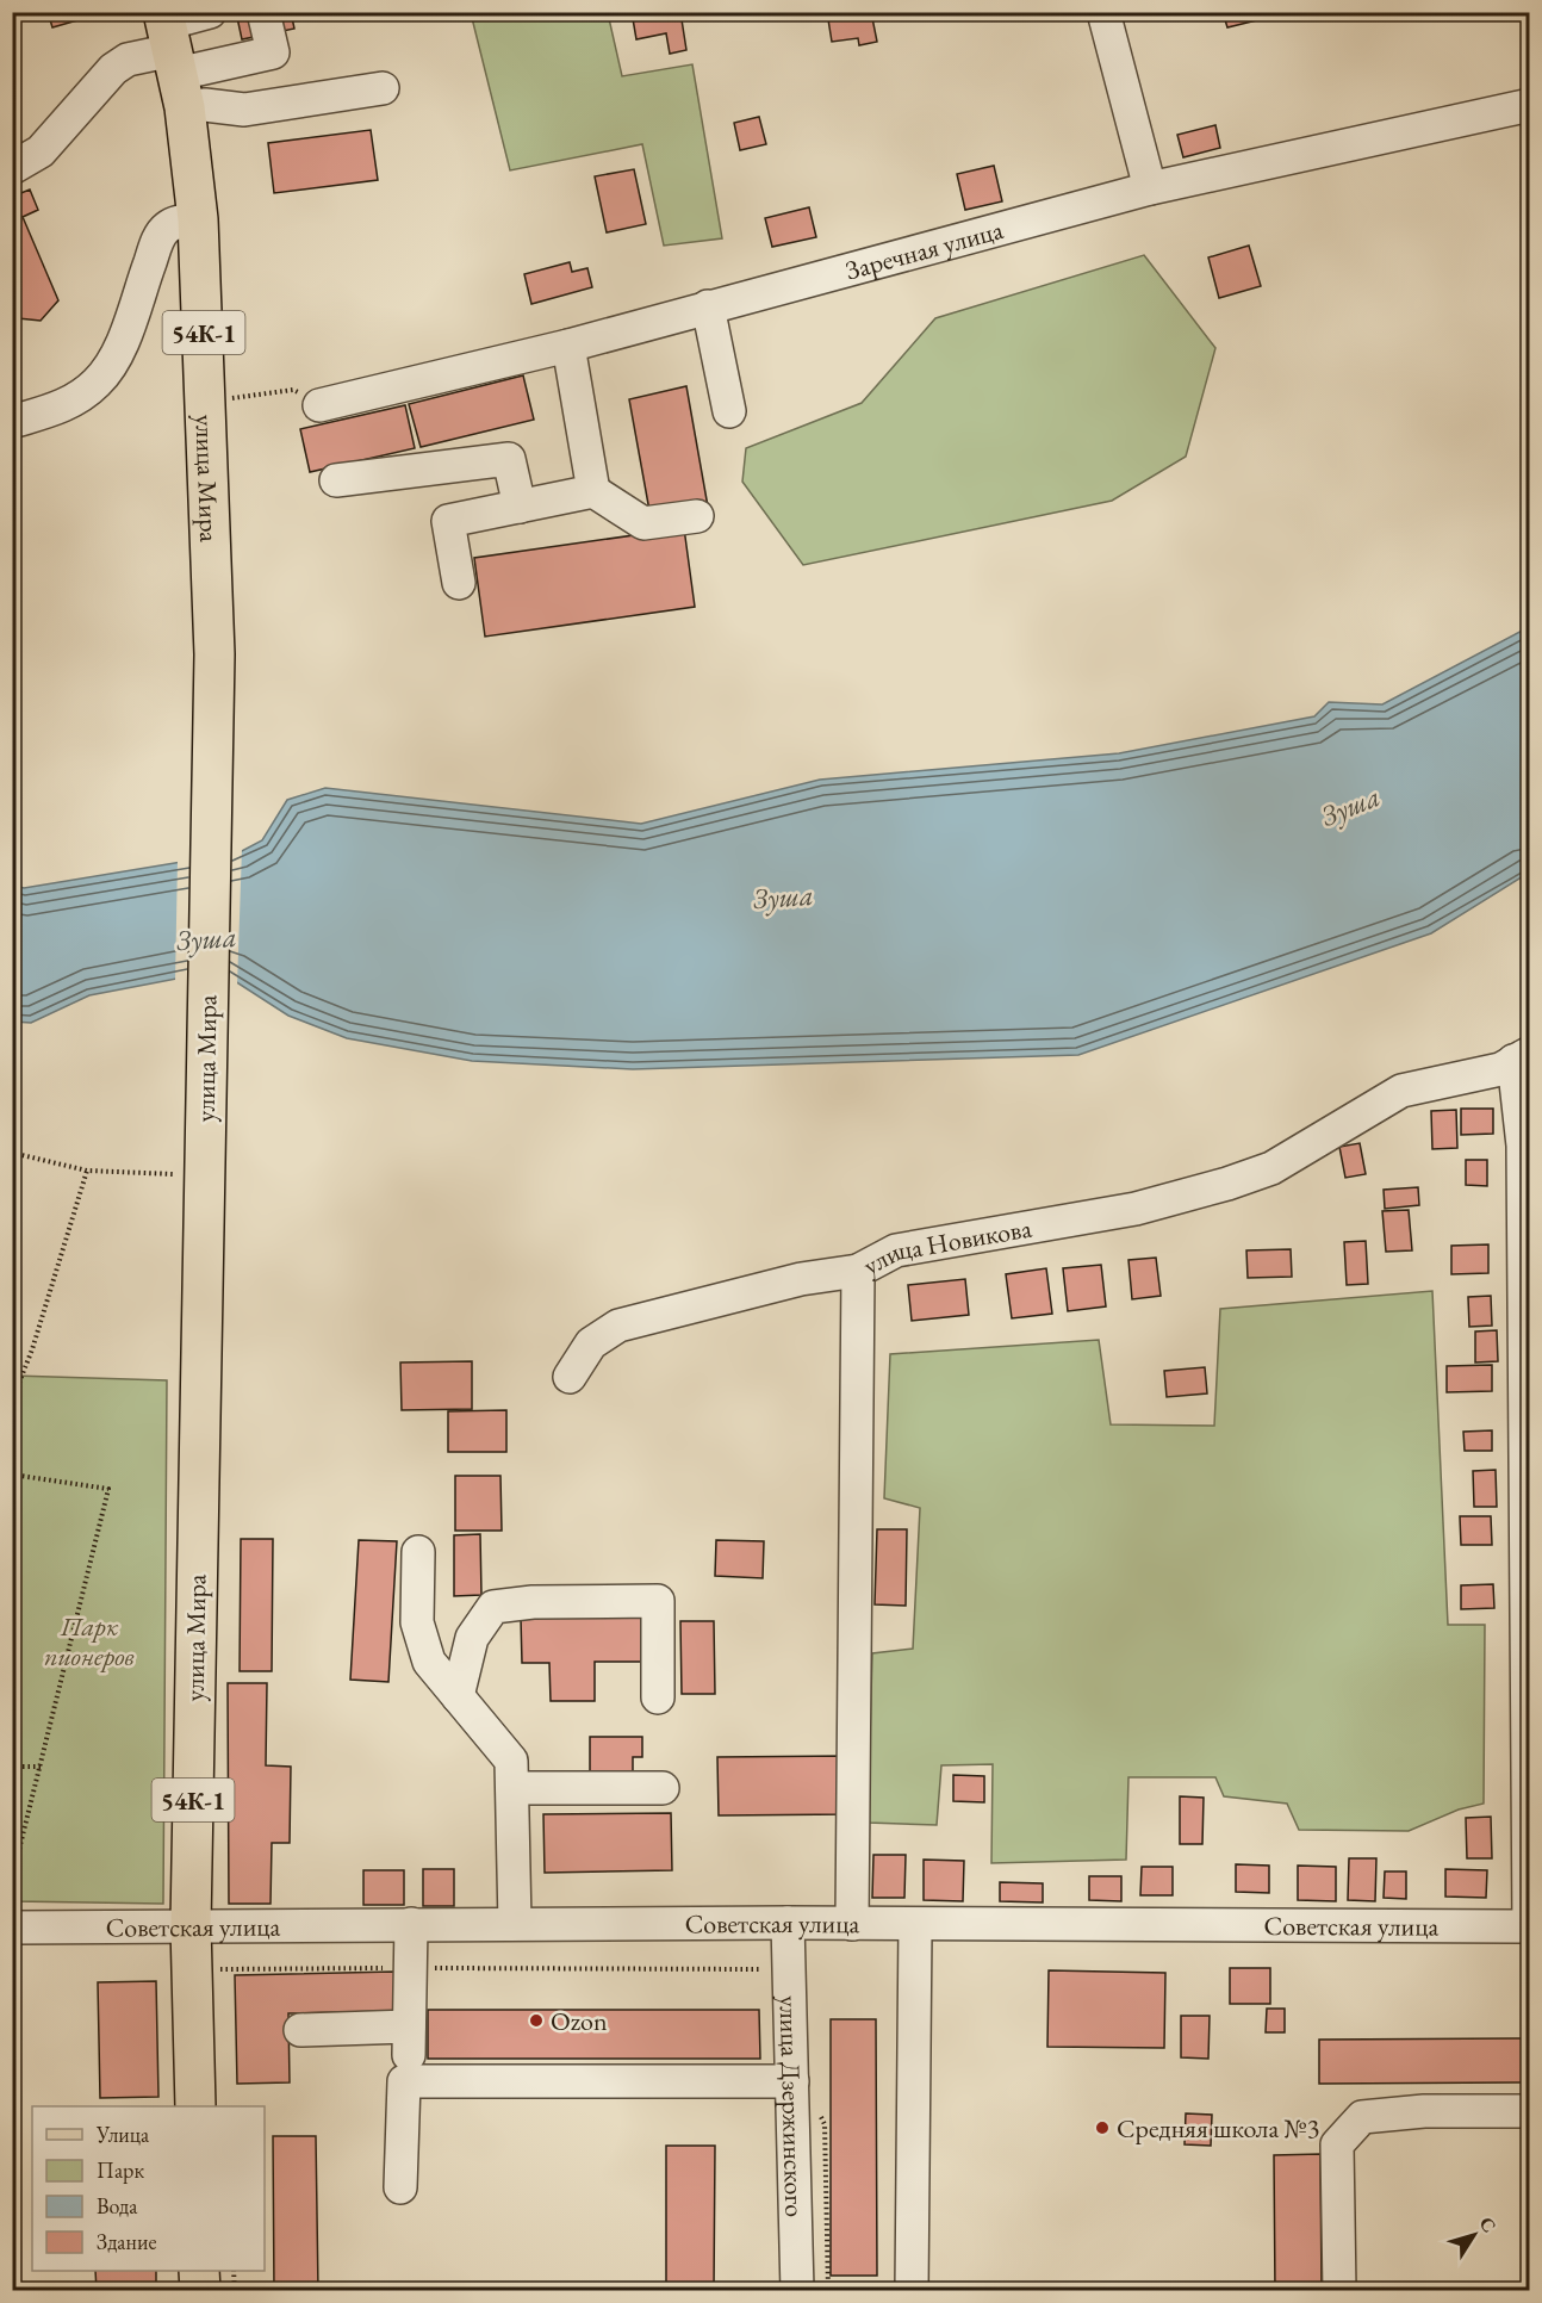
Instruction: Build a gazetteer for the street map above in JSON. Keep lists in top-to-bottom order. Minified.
{"streets":{"main road":["54К-1","улица Мира"],"street":["Заречная улица","улица Новикова","Советская улица","улица Дзержинского"]},"crossings":[["улица Мира","Советская улица"],["улица Новикова","Советская улица"],["Советская улица","улица Дзержинского"]],"water":["Зуша"],"parks":["Парк пионеров"],"places":["Ozon","Средняя школа №3"],"legend":["Улица","Парк","Вода","Здание"],"north":"top right"}
